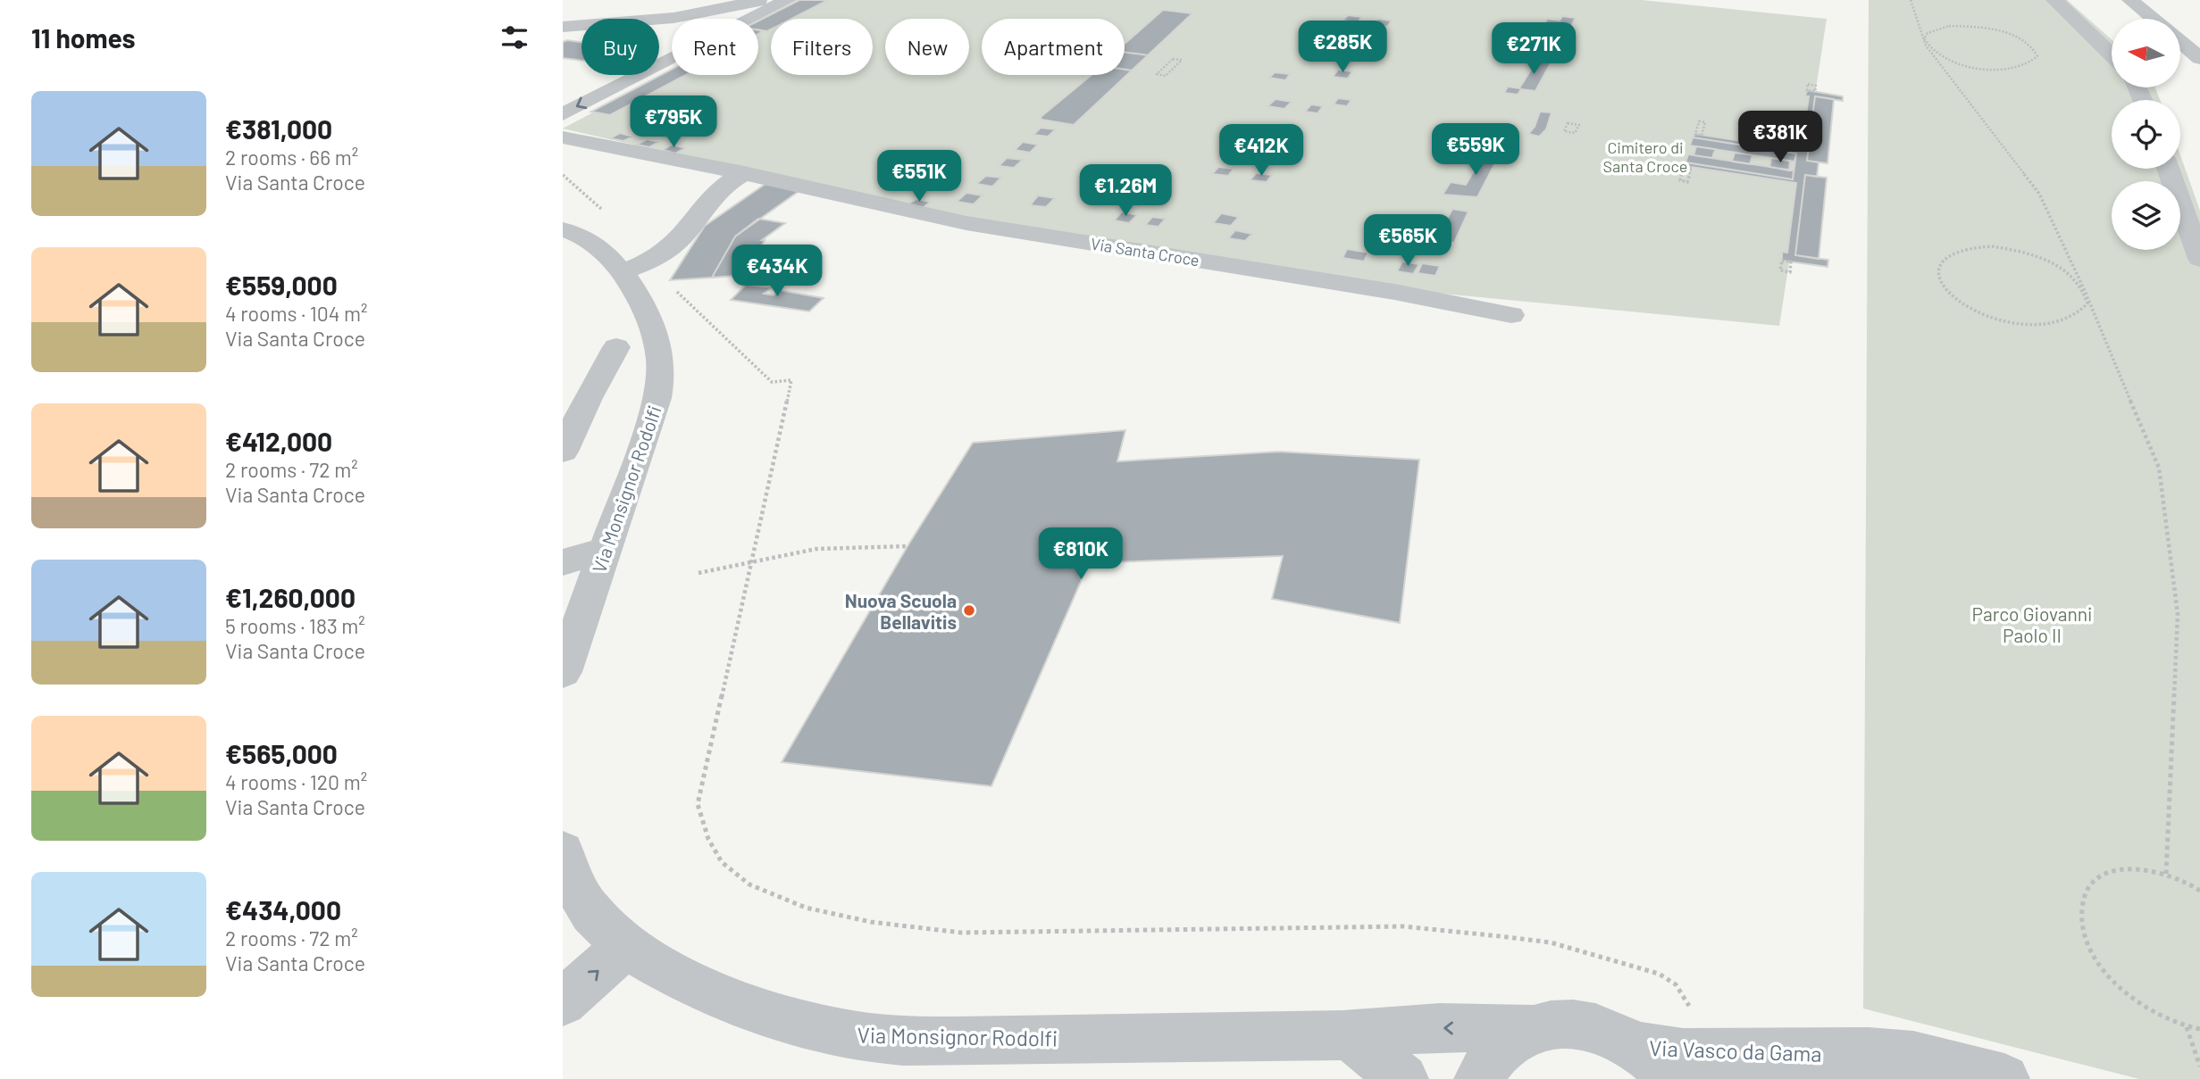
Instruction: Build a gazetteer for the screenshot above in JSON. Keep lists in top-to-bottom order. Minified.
{"streets":{"street":["Via Santa Croce","Via Monsignor Rodolfi","Via Vasco da Gama"]},"crossings":[["Via Monsignor Rodolfi","Via Vasco da Gama"]],"parks":["Cimitero di Santa Croce","Parco Giovanni Paolo II"],"places":["Nuova Scuola Bellavitis"],"north":"left","page":{"heading":"11 homes","chip":["Buy","Rent","Filters","New","Apartment"],"price":["€285K","€271K","€795K","€381K","€559K","€412K","€551K","€1.26M","€565K","€434K","€810K"],"list":[{"name":"€381,000","note":"2 rooms · 66 m² · Via Santa Croce"},{"name":"€559,000","note":"4 rooms · 104 m² · Via Santa Croce"},{"name":"€412,000","note":"2 rooms · 72 m² · Via Santa Croce"},{"name":"€1,260,000","note":"5 rooms · 183 m² · Via Santa Croce"},{"name":"€565,000","note":"4 rooms · 120 m² · Via Santa Croce"},{"name":"€434,000","note":"2 rooms · 72 m² · Via Santa Croce"}]}}
